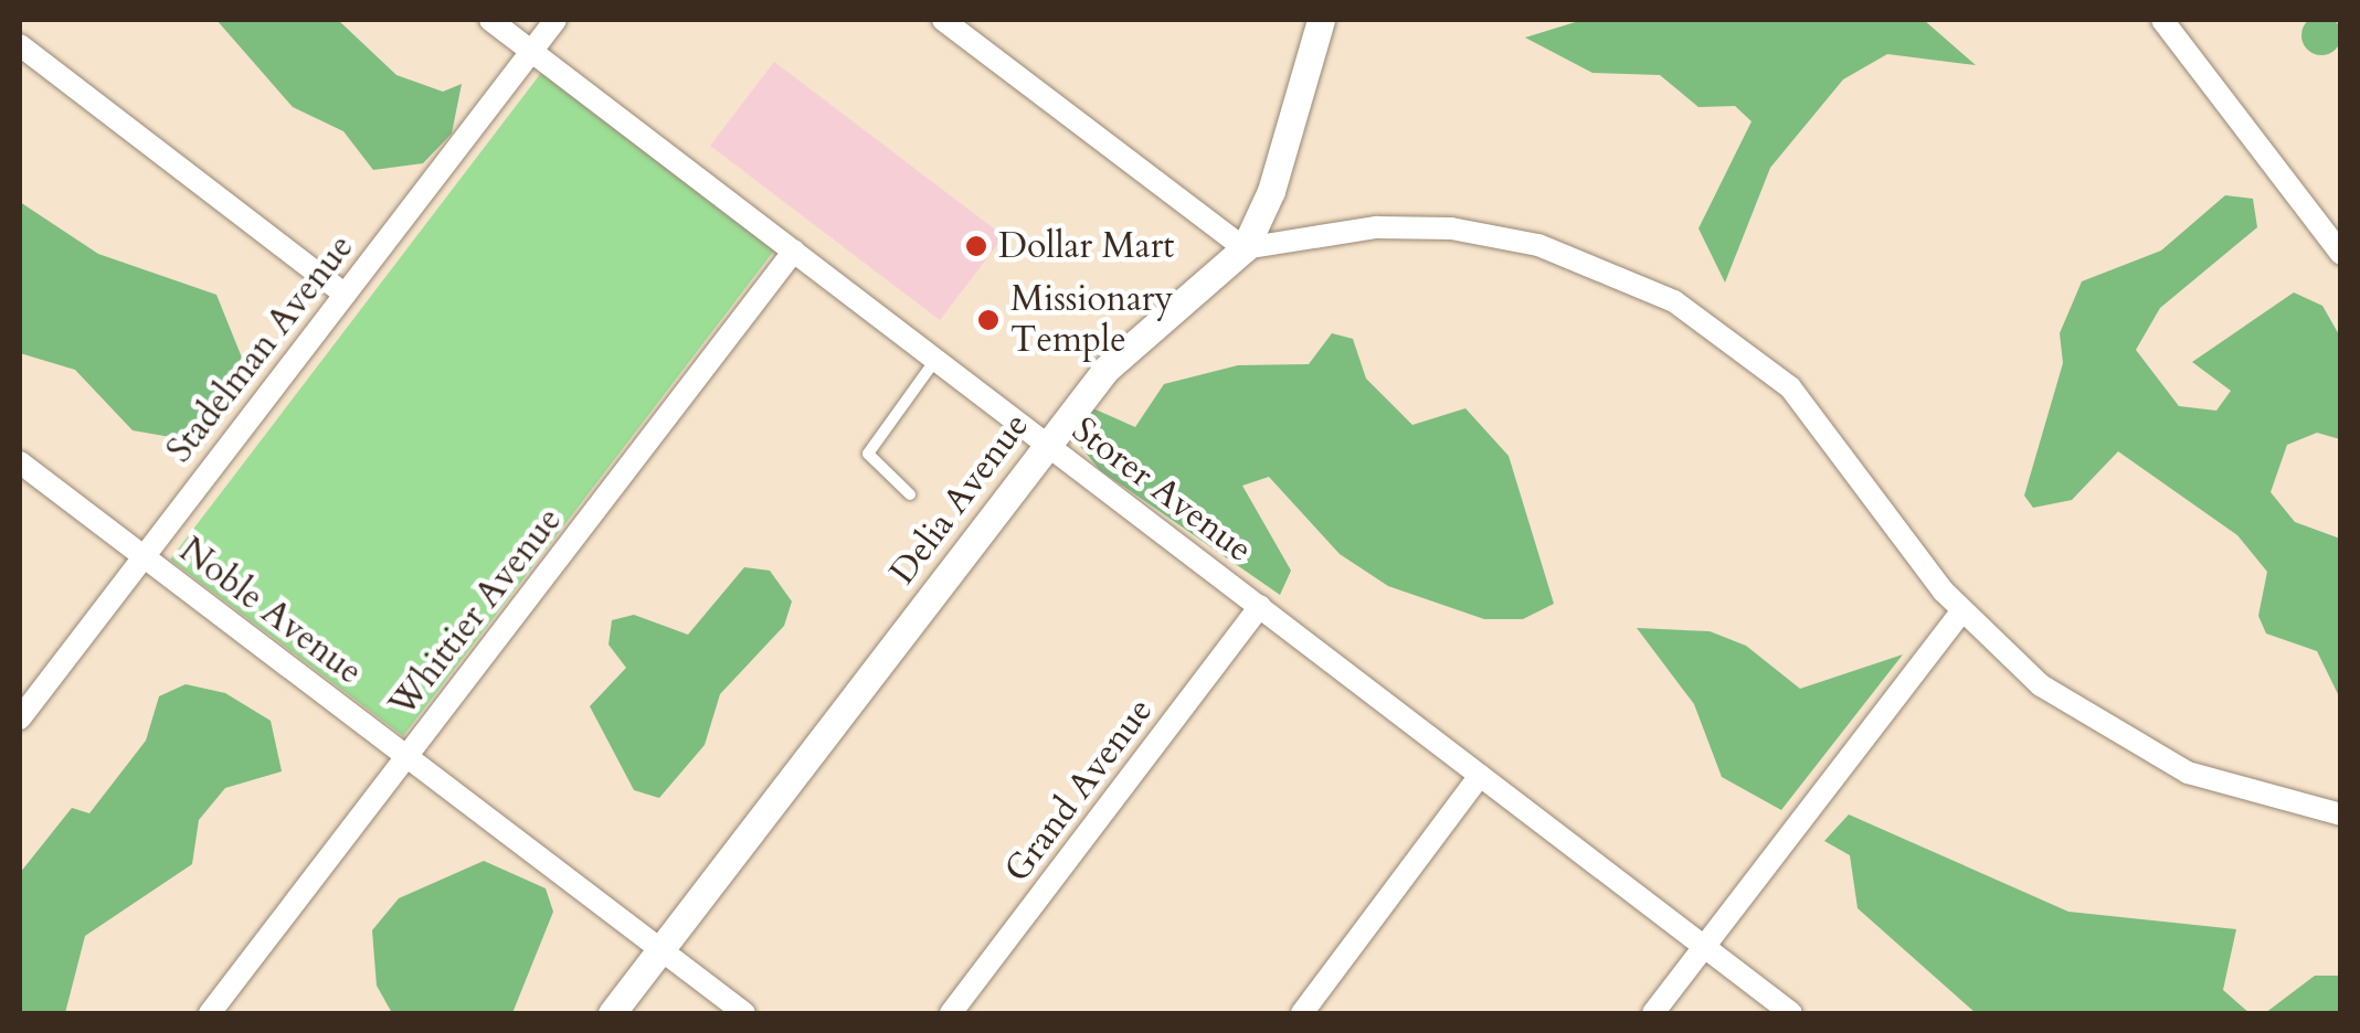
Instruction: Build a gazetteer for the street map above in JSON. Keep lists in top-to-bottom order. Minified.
{"streets":{"street":["Stadelman Avenue","Storer Avenue","Delia Avenue","Noble Avenue","Whittier Avenue","Grand Avenue"]},"crossings":[["Stadelman Avenue","Storer Avenue"],["Stadelman Avenue","Noble Avenue"],["Storer Avenue","Delia Avenue"],["Storer Avenue","Whittier Avenue"],["Storer Avenue","Grand Avenue"],["Delia Avenue","Noble Avenue"],["Noble Avenue","Whittier Avenue"]],"places":["Dollar Mart","Missionary Temple"]}
